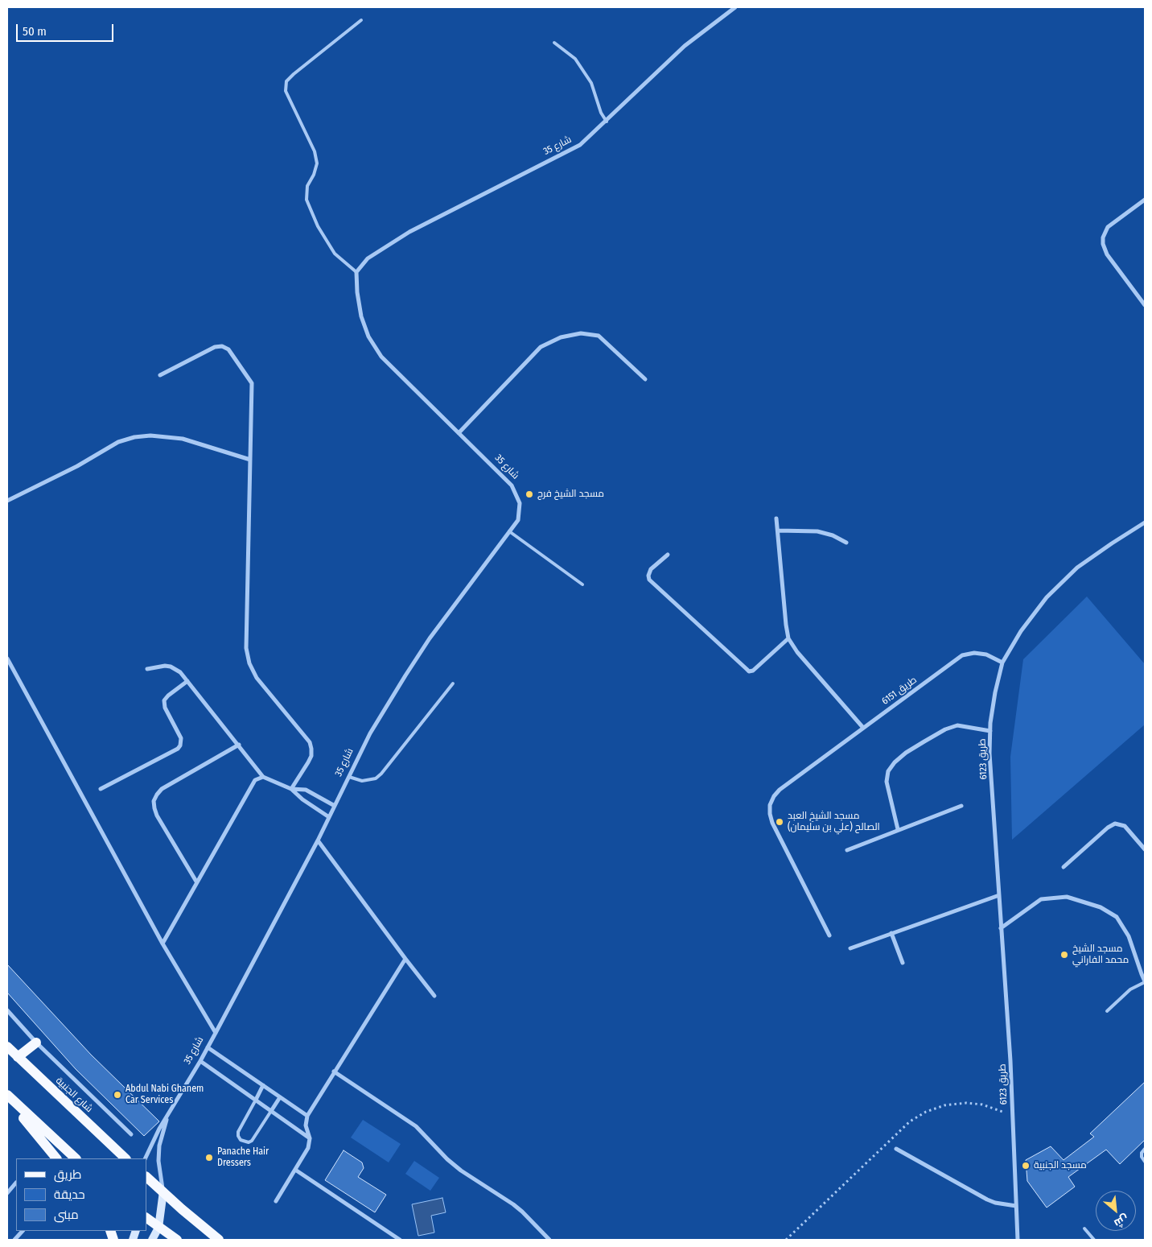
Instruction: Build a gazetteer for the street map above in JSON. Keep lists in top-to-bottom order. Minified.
{"streets":{"main road":["شارع الجنبية"],"street":["شارع 35","طريق 6151","طريق 6123"]},"crossings":[["طريق 6151","طريق 6123"]],"places":["مسجد الشيخ فرج","مسجد الشيخ العبد الصالح (علي بن سليمان)","مسجد الشيخ محمد الفاراني","Abdul Nabi Ghanem Car Services","Panache Hair Dressers","مسجد الجنبية"],"legend":["طريق","حديقة","مبنى"],"scale_bar":"50 m","north":"bottom right"}
